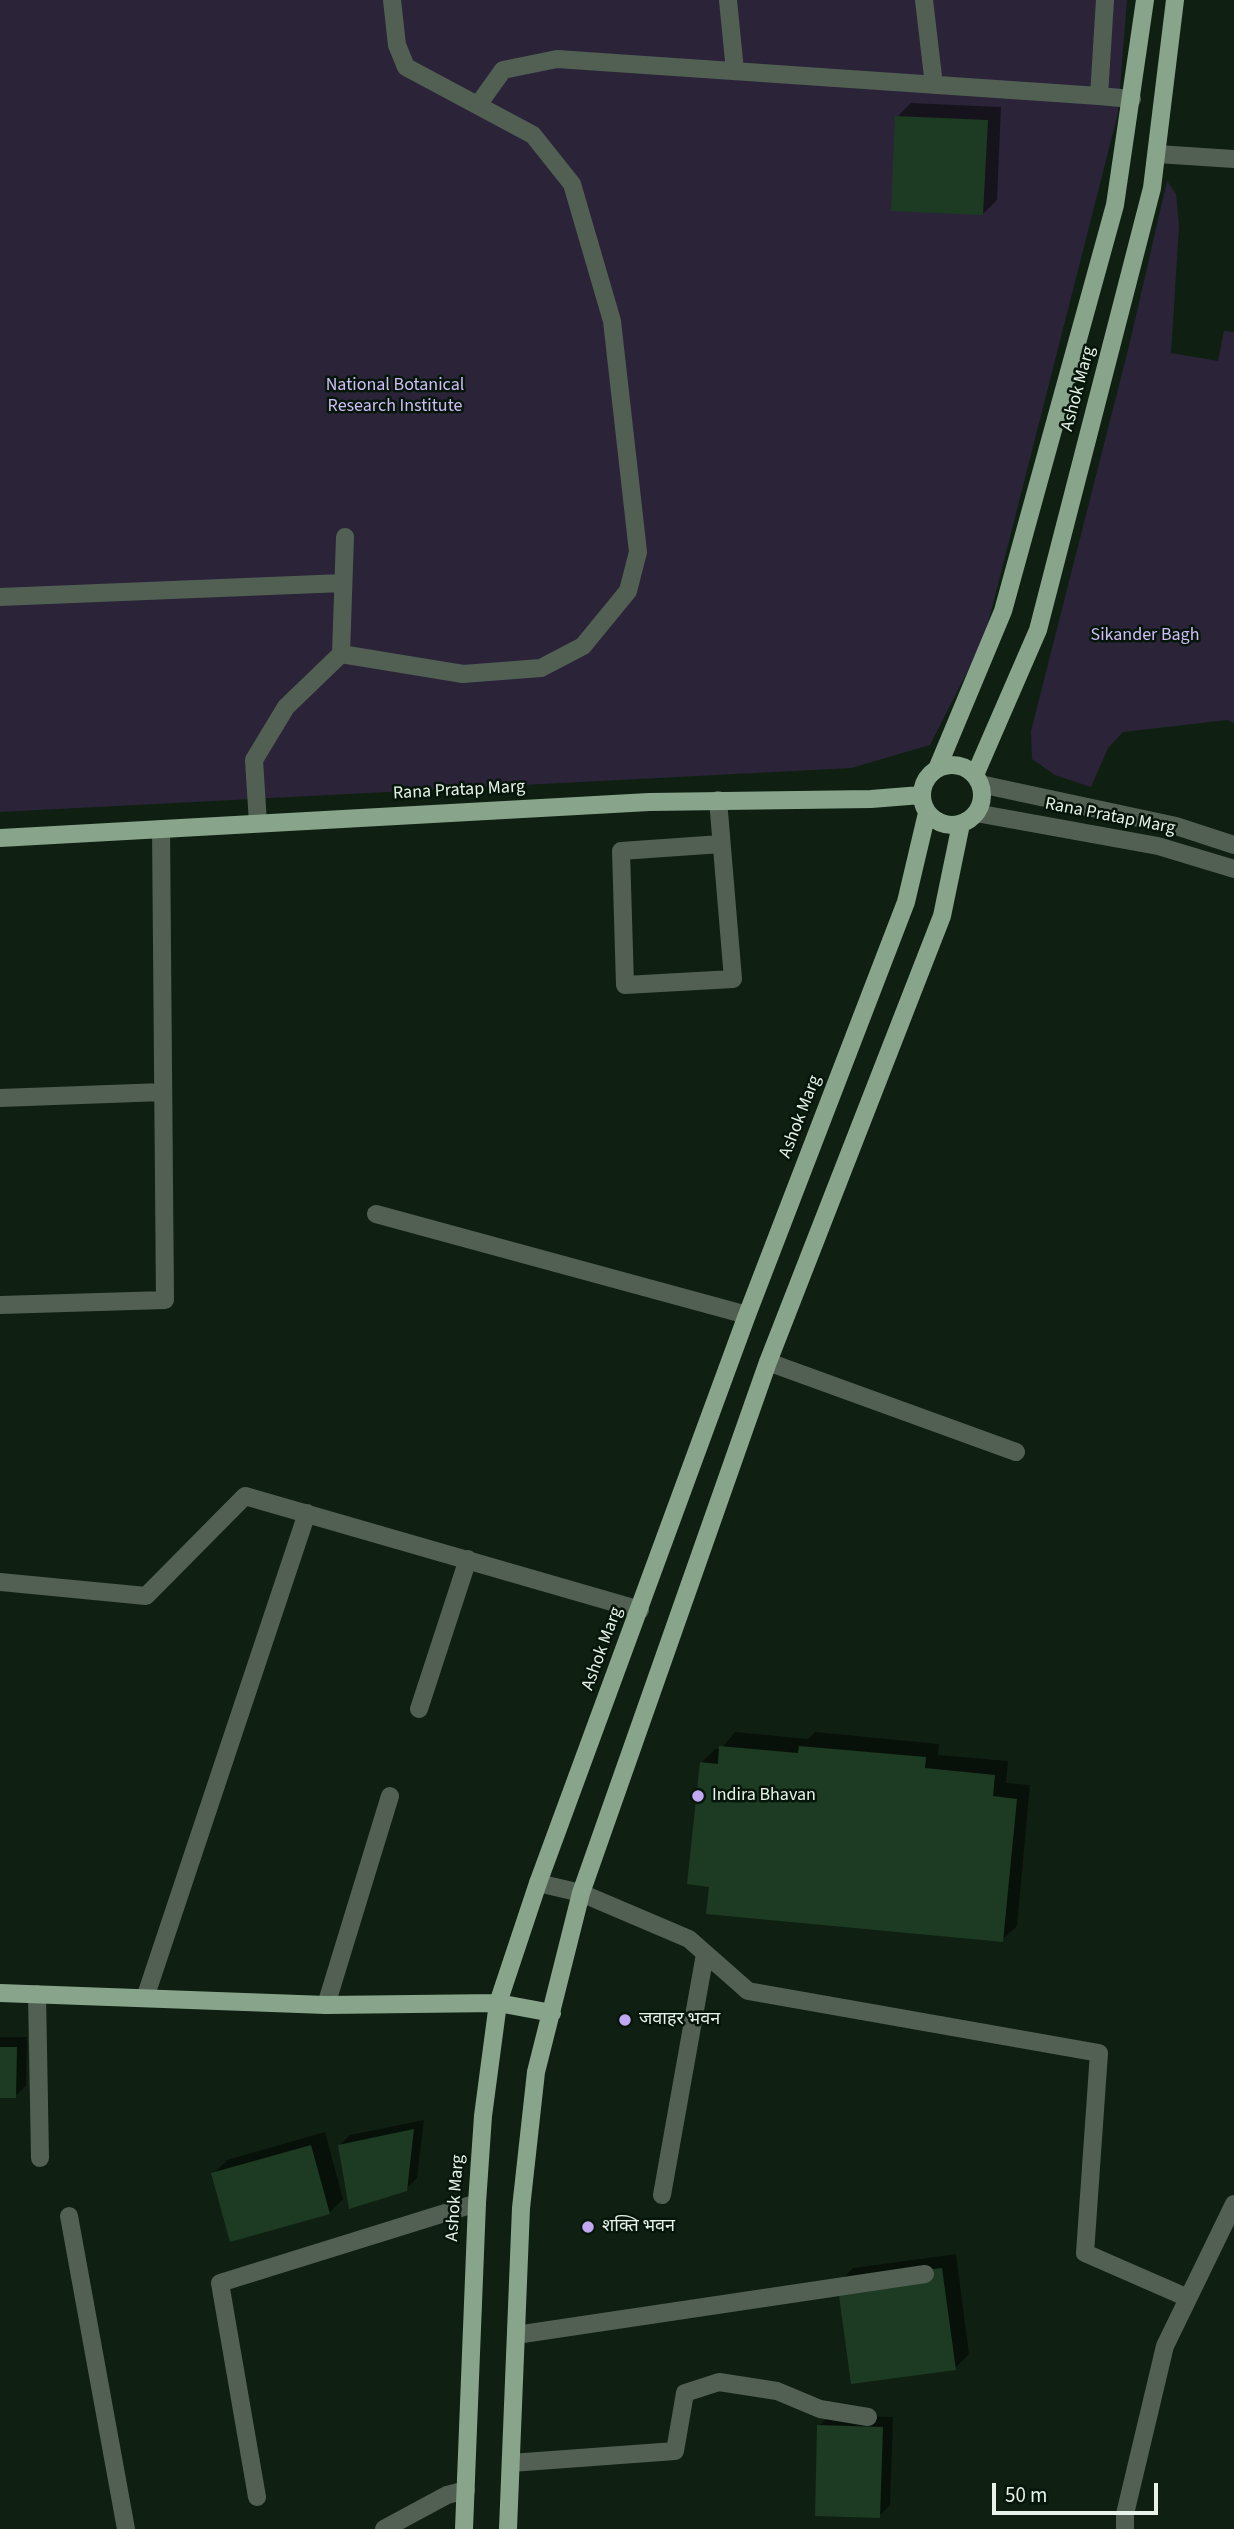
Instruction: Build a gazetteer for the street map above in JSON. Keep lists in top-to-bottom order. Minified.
{"streets":{"main road":["Ashok Marg","Rana Pratap Marg"]},"crossings":[["Ashok Marg","Rana Pratap Marg"]],"parks":["National Botanical Research Institute","Sikander Bagh"],"places":["Indira Bhavan","जवाहर भवन","शक्ति भवन"],"scale_bar":"50 m"}
